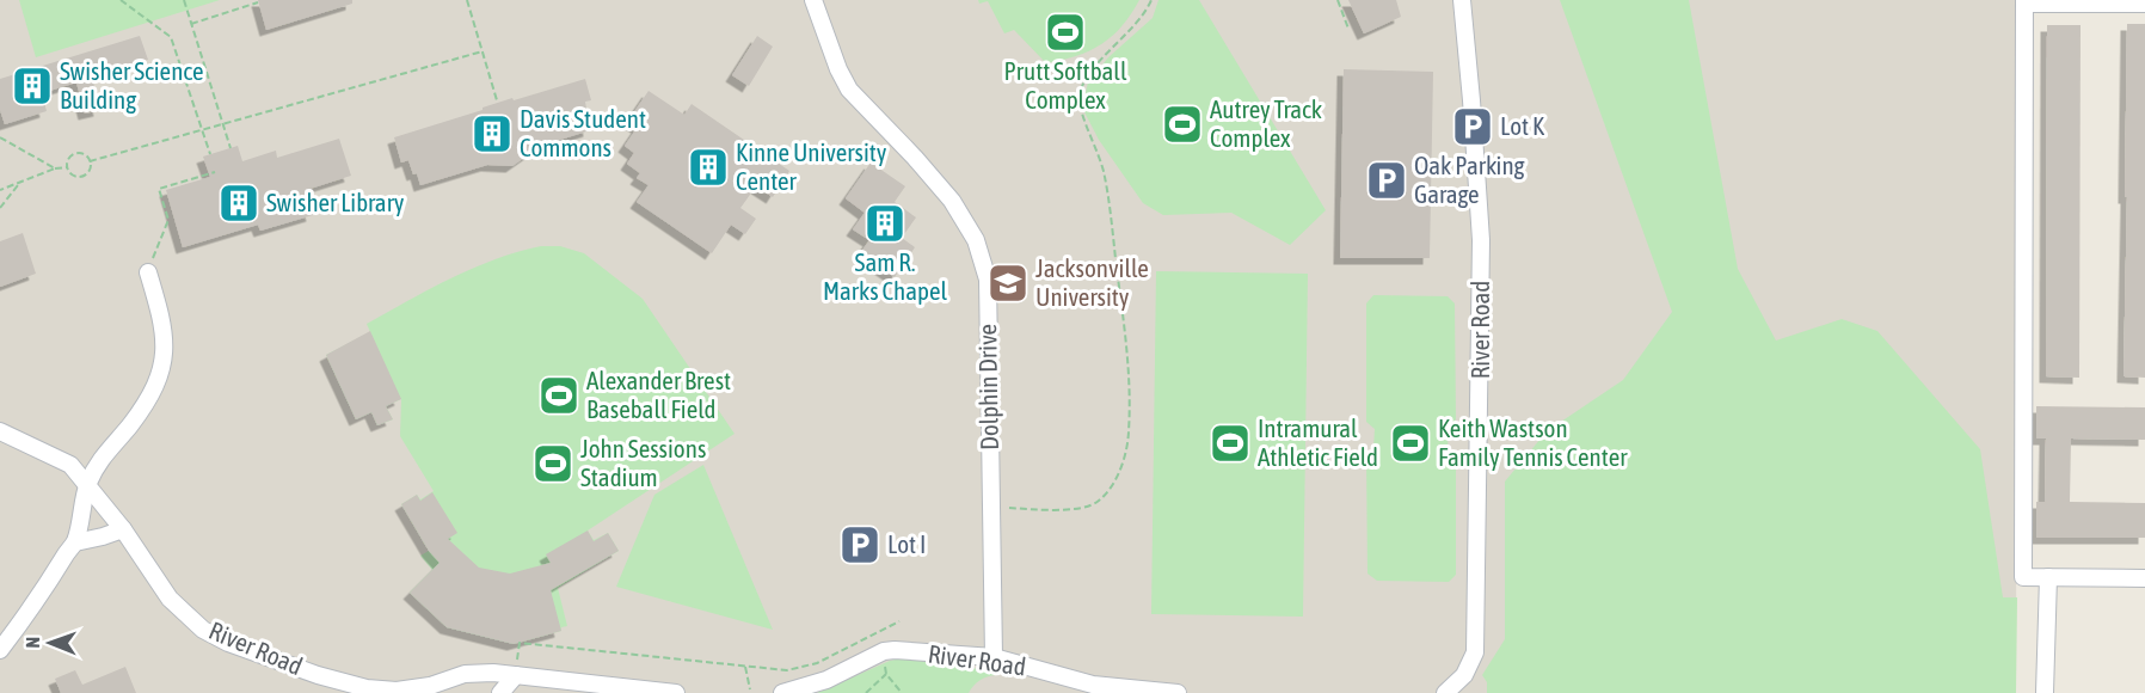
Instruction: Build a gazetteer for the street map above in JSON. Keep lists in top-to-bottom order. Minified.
{"streets":{"street":["River Road","Dolphin Drive"]},"crossings":[["River Road","Dolphin Drive"]],"places":{"sports":["Prutt Softball Complex","Autrey Track Complex","Alexander Brest Baseball Field","Intramural Athletic Field","Keith Wastson Family Tennis Center","John Sessions Stadium"],"building":["Swisher Science Building","Davis Student Commons","Kinne University Center","Swisher Library","Sam R. Marks Chapel"],"parking":["Lot K","Oak Parking Garage","Lot I"],"school or university":["Jacksonville University"]},"north":"left"}
